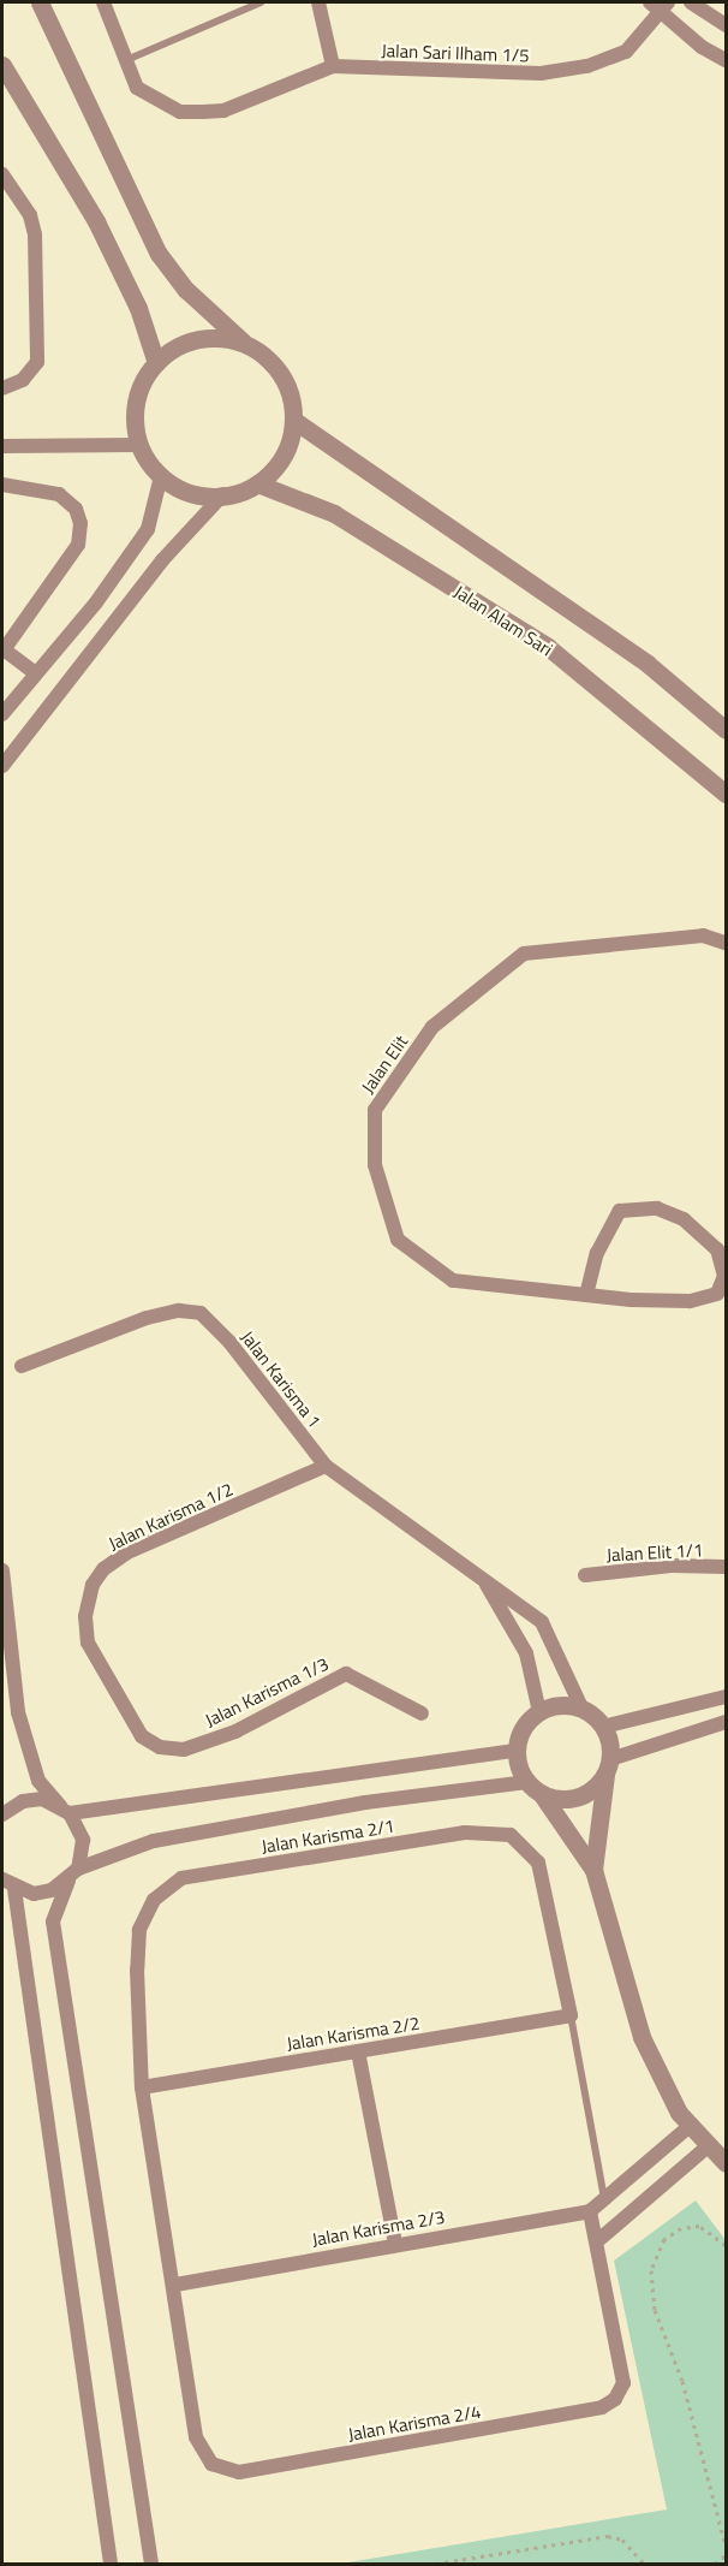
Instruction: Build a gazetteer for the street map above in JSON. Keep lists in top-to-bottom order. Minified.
{"streets":{"street":["Jalan Sari Ilham 1/5","Jalan Alam Sari","Jalan Elit","Jalan Karisma 1","Jalan Karisma 1/2","Jalan Elit 1/1","Jalan Karisma 1/3","Jalan Karisma 2/1","Jalan Karisma 2/2","Jalan Karisma 2/3","Jalan Karisma 2/4"]},"crossings":[["Jalan Karisma 1","Jalan Karisma 1/2"],["Jalan Karisma 1/2","Jalan Karisma 1/3"],["Jalan Karisma 2/1","Jalan Karisma 2/2"],["Jalan Karisma 2/1","Jalan Karisma 2/3"],["Jalan Karisma 2/1","Jalan Karisma 2/4"],["Jalan Karisma 2/3","Jalan Karisma 2/4"]]}
